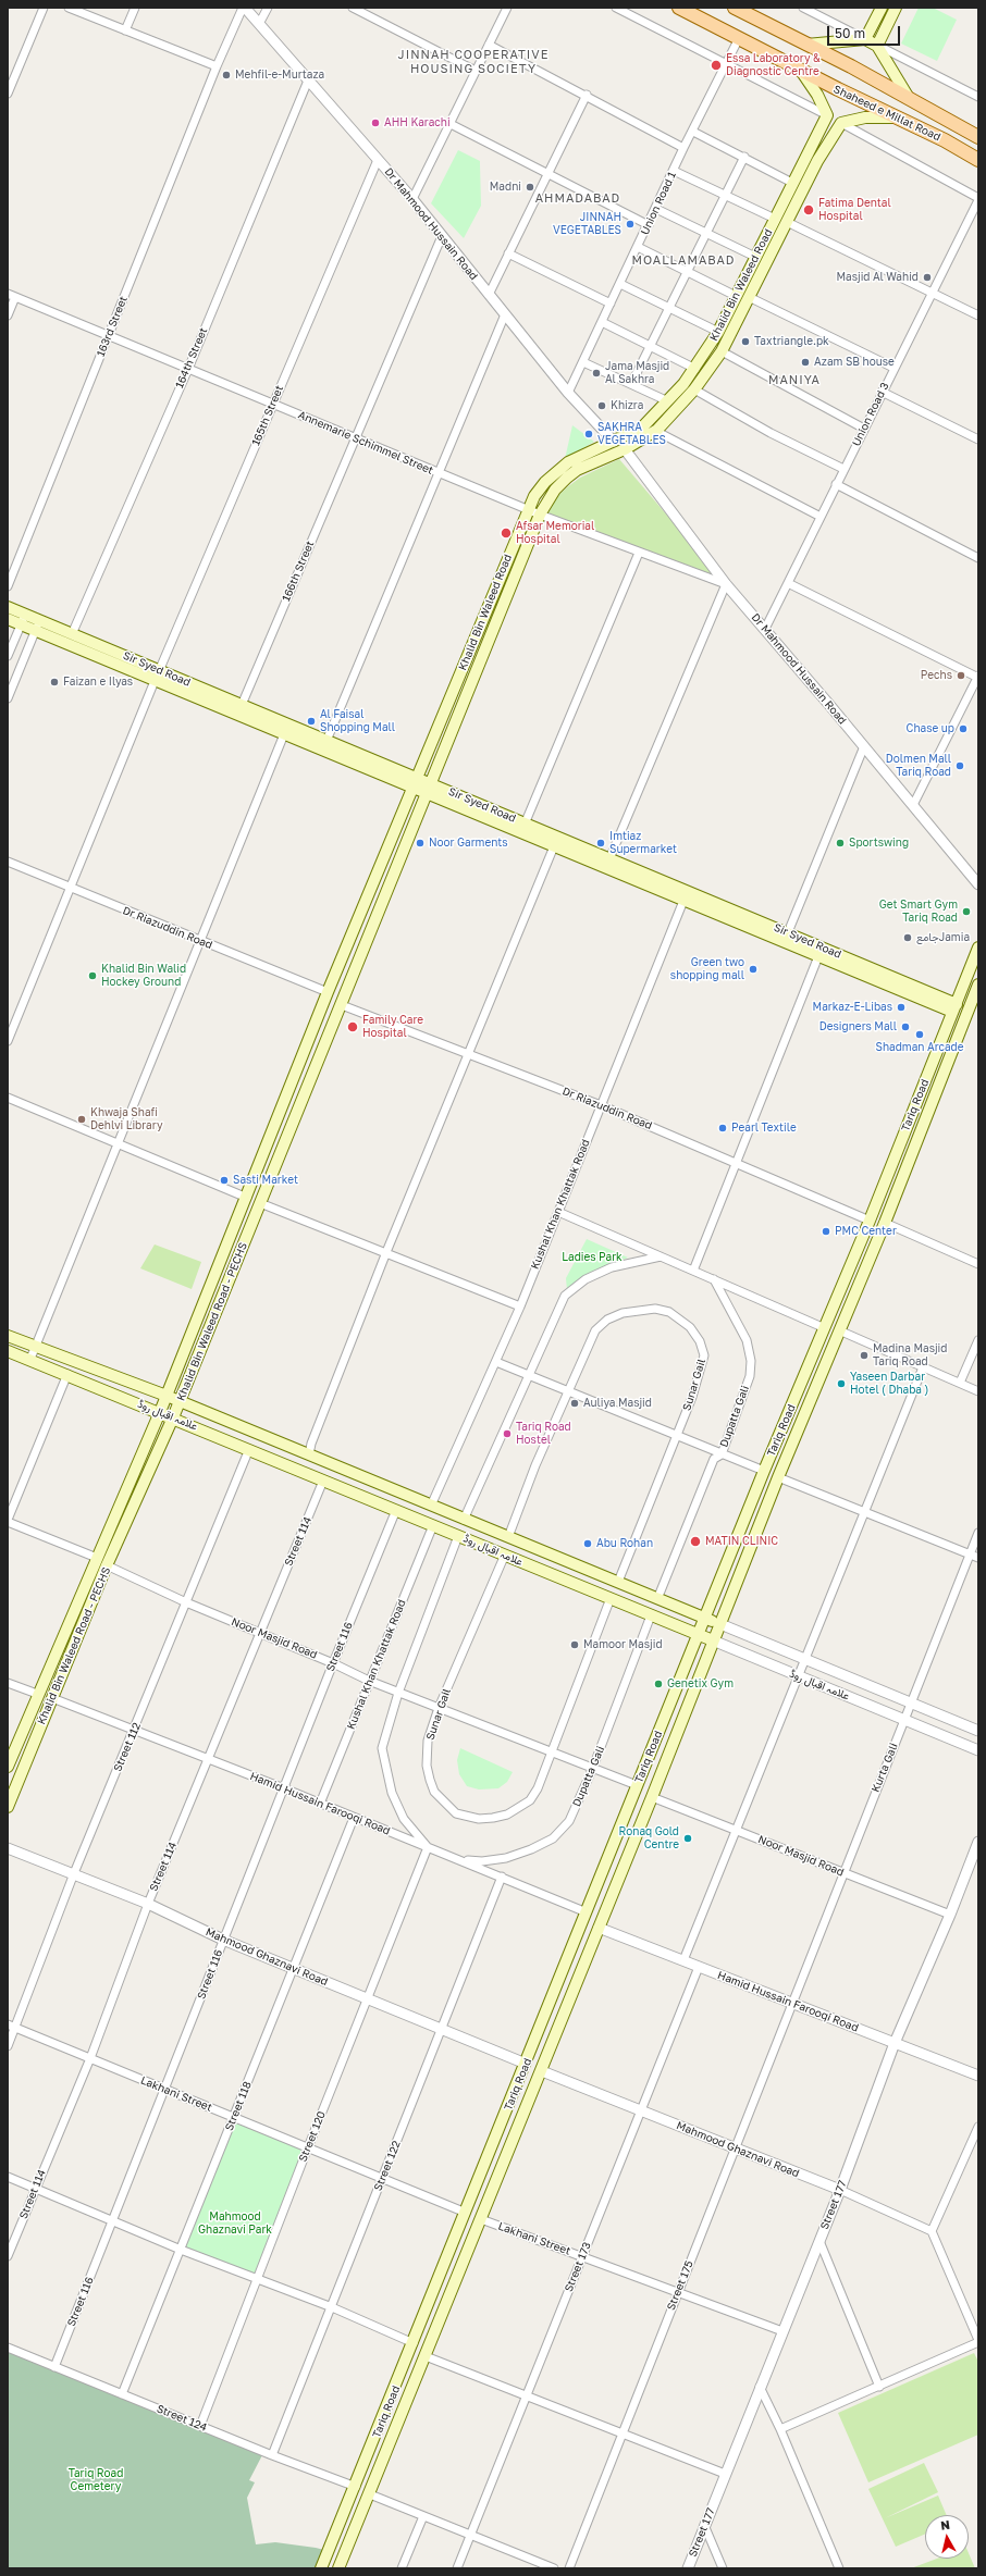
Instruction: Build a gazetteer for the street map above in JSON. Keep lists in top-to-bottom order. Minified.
{"streets":{"main road":["Shaheed e Millat Road","Khalid Bin Waleed Road","Sir Syed Road","Tariq Road","Khalid Bin Waleed Road - PECHS","علامہ اقبال روڈ"],"street":["Union Road 1","Dr Mahmood Hussain Road","163rd Street","164th Street","Union Road 3","165th Street","Annemarie Schimmel Street","166th Street","Dr Riazuddin Road","Kushal Khan Khattak Road","Sunar Gail","Dupatta Gali","Street 114","Noor Masjid Road","Street 116","Street 112","Kurta Gali","Hamid Hussain Farooqi Road","Mahmood Ghaznavi Road","Lakhani Street","Street 118","Street 120","Street 122","Street 177","Street 173","Street 175","Street 124"]},"crossings":[["Shaheed e Millat Road","Union Road 1"],["Union Road 1","Dr Mahmood Hussain Road"],["Dr Mahmood Hussain Road","Khalid Bin Waleed Road"],["Dr Mahmood Hussain Road","163rd Street"],["Dr Mahmood Hussain Road","164th Street"],["Dr Mahmood Hussain Road","Union Road 3"],["Dr Mahmood Hussain Road","165th Street"],["Dr Mahmood Hussain Road","Annemarie Schimmel Street"],["Dr Mahmood Hussain Road","166th Street"],["Khalid Bin Waleed Road","Annemarie Schimmel Street"],["Khalid Bin Waleed Road","Sir Syed Road"],["Khalid Bin Waleed Road","Dr Riazuddin Road"],["Khalid Bin Waleed Road","Khalid Bin Waleed Road - PECHS"],["163rd Street","Annemarie Schimmel Street"],["164th Street","Annemarie Schimmel Street"],["164th Street","Sir Syed Road"],["165th Street","Annemarie Schimmel Street"],["165th Street","Sir Syed Road"],["165th Street","Dr Riazuddin Road"],["Annemarie Schimmel Street","166th Street"],["166th Street","Sir Syed Road"],["Sir Syed Road","Tariq Road"],["Sir Syed Road","Kushal Khan Khattak Road"],["Dr Riazuddin Road","Tariq Road"],["Dr Riazuddin Road","Kushal Khan Khattak Road"],["Dr Riazuddin Road","Khalid Bin Waleed Road - PECHS"],["Tariq Road","علامہ اقبال روڈ"],["Tariq Road","Noor Masjid Road"],["Tariq Road","Hamid Hussain Farooqi Road"],["Tariq Road","Mahmood Ghaznavi Road"],["Tariq Road","Lakhani Street"],["Tariq Road","Street 124"],["Kushal Khan Khattak Road","علامہ اقبال روڈ"],["Kushal Khan Khattak Road","Noor Masjid Road"],["Kushal Khan Khattak Road","Hamid Hussain Farooqi Road"],["Khalid Bin Waleed Road - PECHS","علامہ اقبال روڈ"],["Khalid Bin Waleed Road - PECHS","Noor Masjid Road"],["Khalid Bin Waleed Road - PECHS","Hamid Hussain Farooqi Road"],["Sunar Gail","علامہ اقبال روڈ"],["Sunar Gail","Noor Masjid Road"],["علامہ اقبال روڈ","Dupatta Gali"],["علامہ اقبال روڈ","Street 114"],["علامہ اقبال روڈ","Street 116"],["علامہ اقبال روڈ","Street 112"],["علامہ اقبال روڈ","Kurta Gali"],["Dupatta Gali","Noor Masjid Road"],["Dupatta Gali","Hamid Hussain Farooqi Road"],["Street 114","Noor Masjid Road"],["Street 114","Hamid Hussain Farooqi Road"],["Street 114","Mahmood Ghaznavi Road"],["Street 114","Lakhani Street"],["Noor Masjid Road","Street 116"],["Noor Masjid Road","Street 112"],["Noor Masjid Road","Kurta Gali"],["Noor Masjid Road","Street 177"],["Street 116","Hamid Hussain Farooqi Road"],["Street 116","Mahmood Ghaznavi Road"],["Street 116","Lakhani Street"],["Street 116","Street 124"],["Street 112","Hamid Hussain Farooqi Road"],["Street 112","Mahmood Ghaznavi Road"],["Street 112","Lakhani Street"],["Kurta Gali","Hamid Hussain Farooqi Road"],["Kurta Gali","Street 175"],["Hamid Hussain Farooqi Road","Street 118"],["Hamid Hussain Farooqi Road","Street 120"],["Hamid Hussain Farooqi Road","Street 122"],["Hamid Hussain Farooqi Road","Street 177"],["Hamid Hussain Farooqi Road","Street 173"],["Hamid Hussain Farooqi Road","Street 175"],["Mahmood Ghaznavi Road","Street 118"],["Mahmood Ghaznavi Road","Street 120"],["Mahmood Ghaznavi Road","Street 122"],["Mahmood Ghaznavi Road","Street 177"],["Mahmood Ghaznavi Road","Street 173"],["Mahmood Ghaznavi Road","Street 175"],["Lakhani Street","Street 118"],["Lakhani Street","Street 120"],["Lakhani Street","Street 122"],["Lakhani Street","Street 177"],["Lakhani Street","Street 173"],["Lakhani Street","Street 175"],["Street 118","Street 124"],["Street 120","Street 124"],["Street 122","Street 124"]],"districts":["JINNAH COOPERATIVE HOUSING SOCIETY","AHMADABAD","MOALLAMABAD","MANIYA"],"parks":["Ladies Park","Mahmood Ghaznavi Park","Tariq Road Cemetery"],"places":["Essa Laboratory & Diagnostic Centre","Mehfil-e-Murtaza","AHH Karachi","Madni","Fatima Dental Hospital","JINNAH VEGETABLES","Masjid Al Wahid","Taxtriangle.pk","Azam SB house","Jama Masjid Al Sakhra","Khizra","SAKHRA VEGETABLES","Afsar Memorial Hospital","Pechs","Faizan e Ilyas","Al Faisal Shopping Mall","Chase up","Dolmen Mall Tariq Road","Noor Garments","Imtiaz Supermarket","Sportswing","Get Smart Gym Tariq Road","جامعJamia","Green two shopping mall","Khalid Bin Walid Hockey Ground","Markaz-E-Libas","Family Care Hospital","Designers Mall","Shadman Arcade","Khwaja Shafi Dehlvi Library","Pearl Textile","Sasti Market","PMC Center","Madina Masjid Tariq Road","Yaseen Darbar Hotel ( Dhaba )","Auliya Masjid","Tariq Road Hostel","MATIN CLINIC","Abu Rohan","Mamoor Masjid","Genetix Gym","Ronaq Gold Centre"],"scale_bar":"50 m","north":"top"}
